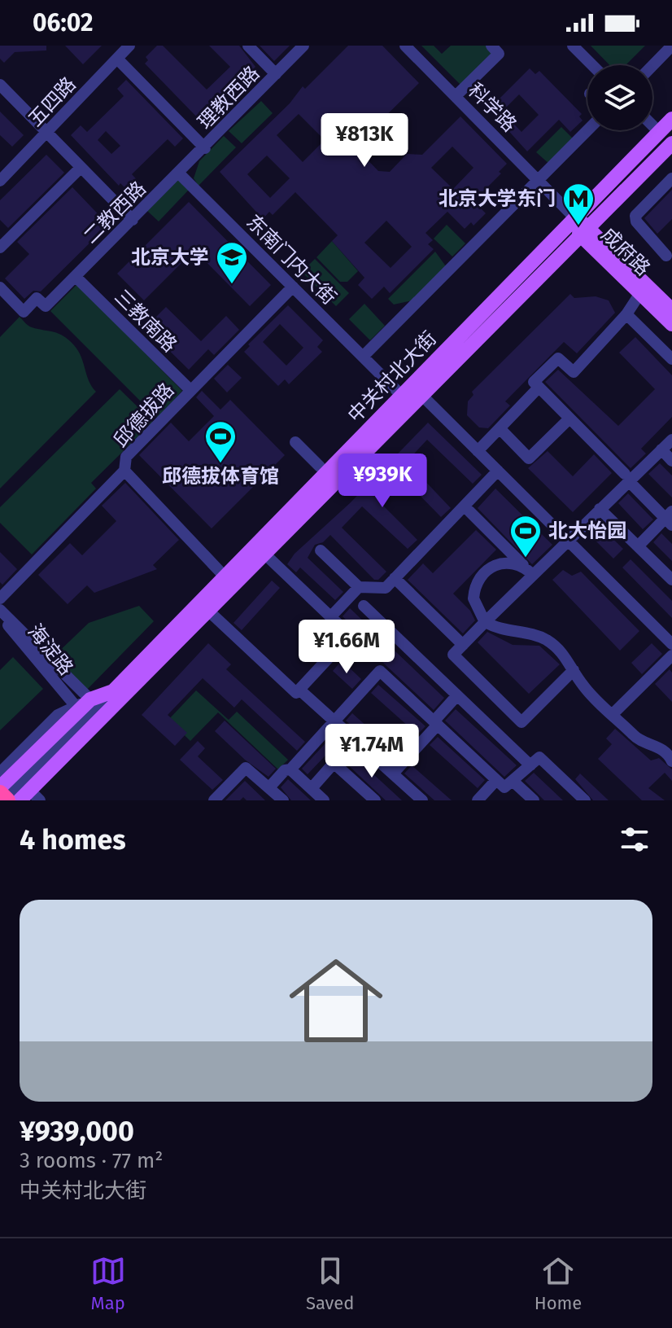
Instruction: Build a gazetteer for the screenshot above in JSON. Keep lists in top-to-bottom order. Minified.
{"streets":{"main road":["成府路","中关村北大街"],"street":["理教西路","五四路","科学路","二教西路","东南门内大街","三教南路","邱德拔路","海淀路"]},"crossings":[["理教西路","二教西路"],["理教西路","东南门内大街"],["科学路","中关村北大街"],["二教西路","东南门内大街"],["二教西路","三教南路"],["成府路","中关村北大街"],["东南门内大街","中关村北大街"],["东南门内大街","邱德拔路"],["三教南路","邱德拔路"],["中关村北大街","海淀路"]],"places":{"metro station":["北京大学东门"],"school or university":["北京大学"],"sports":["邱德拔体育馆","北大怡园"]},"page":{"status":"06:02","price":["¥813K","¥939K","¥1.66M","¥1.74M"],"heading":"4 homes","list":[{"name":"¥939,000","note":"3 rooms · 77 m² · 中关村北大街"}],"tabs":["Map","Saved","Home"]}}
